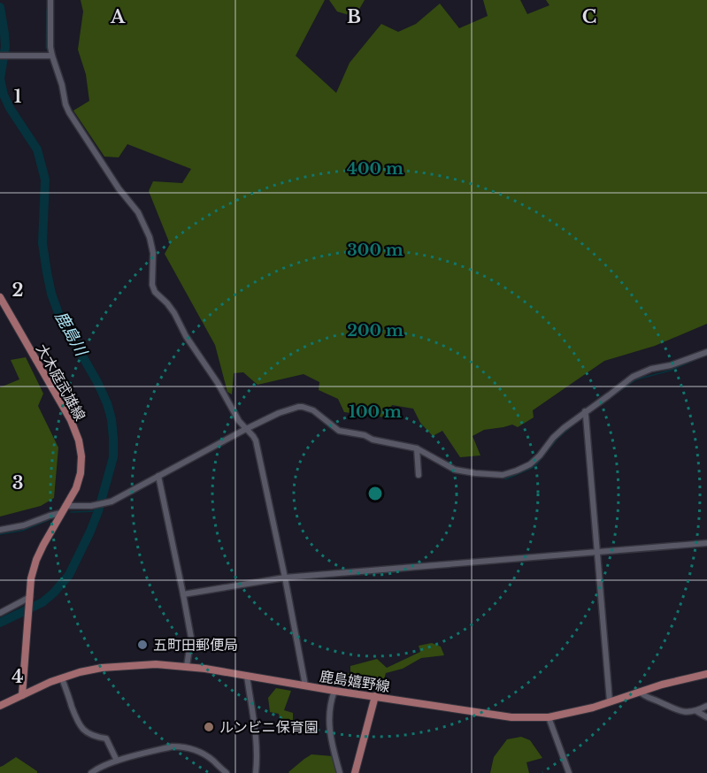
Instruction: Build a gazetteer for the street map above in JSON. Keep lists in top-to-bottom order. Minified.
{"streets":{"main road":["大木庭武雄線","鹿島嬉野線"]},"crossings":[["大木庭武雄線","鹿島嬉野線"]],"water":["鹿島川"],"places":["五町田郵便局","ルンビニ保育園"],"grid":{"columns":["A","B","C"],"rows":["1","2","3","4"]},"rings":["400 m","300 m","200 m","100 m"]}
